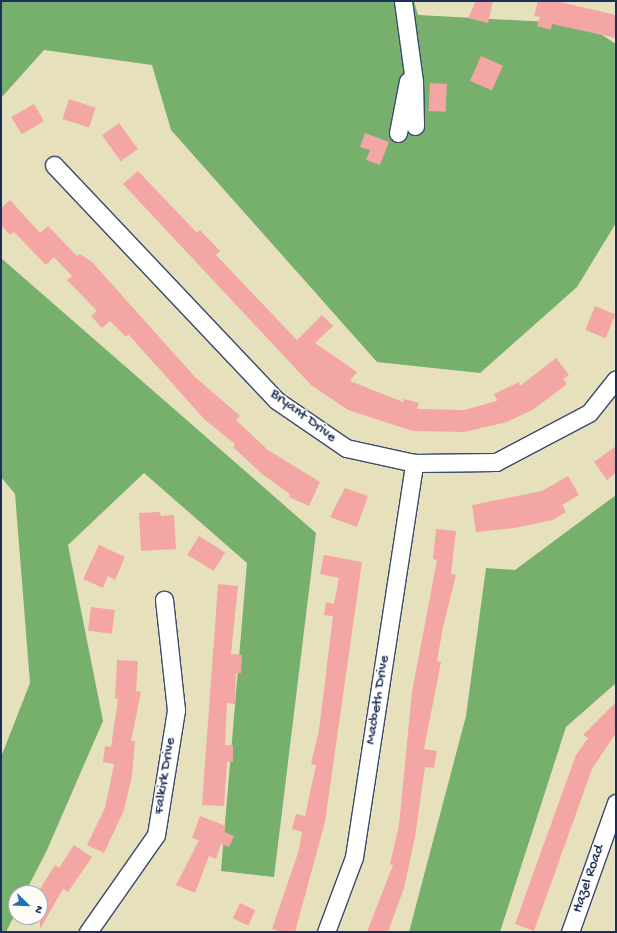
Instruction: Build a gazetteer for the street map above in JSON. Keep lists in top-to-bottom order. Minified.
{"streets":{"street":["Bryant Drive","Macbeth Drive","Falkirk Drive","Hazel Road"]},"crossings":[["Bryant Drive","Macbeth Drive"]],"north":"bottom right"}
